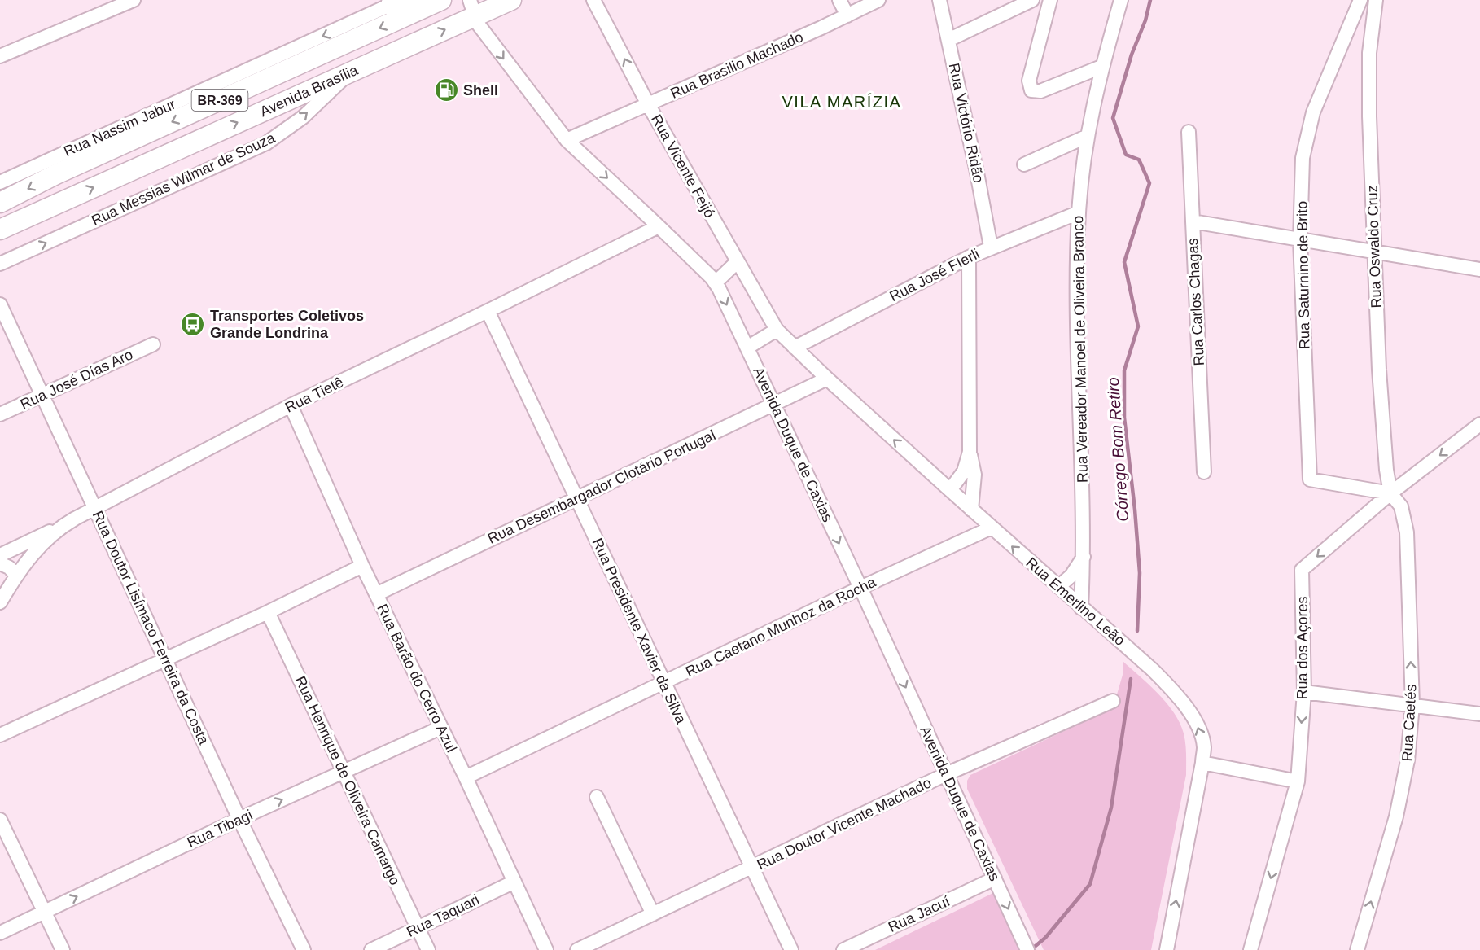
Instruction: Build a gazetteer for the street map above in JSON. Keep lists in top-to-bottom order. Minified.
{"streets":{"highway":["Avenida Brasília","BR-369"],"street":["Rua Brasilio Machado","Rua Victório Ridão","Rua Nassim Jabur","Rua Vicente Feijó","Rua Messias Wilmar de Souza","Rua Oswaldo Cruz","Rua José FIerli","Rua Saturnino de Brito","Rua Carlos Chagas","Rua Vereador Manoel de Oliveira Branco","Rua José Días Aro","Rua Tietê","Avenida Duque de Caxias","Rua Desembargador Clotário Portugal","Rua Emerlino Leão","Rua Caetano Munhoz da Rocha","Rua Doutor Lisímaco Ferreira da Costa","Rua Presidente Xavier da Silva","Rua dos Açores","Rua Barão do Cerro Azul","Rua Caetés","Rua Henrique de Oliveira Camargo","Rua Doutor Vicente Machado","Rua Tibagi","Rua Jacuí","Rua Taquari"]},"crossings":[["Rua Brasilio Machado","Rua Vicente Feijó"],["Rua Brasilio Machado","Avenida Duque de Caxias"],["Avenida Brasília","Rua Messias Wilmar de Souza"],["Avenida Brasília","Avenida Duque de Caxias"],["Rua Victório Ridão","Rua José FIerli"],["Rua Vicente Feijó","Rua Emerlino Leão"],["Rua Oswaldo Cruz","Rua Saturnino de Brito"],["Rua Oswaldo Cruz","Rua dos Açores"],["Rua Oswaldo Cruz","Rua Caetés"],["Rua José FIerli","Rua Vereador Manoel de Oliveira Branco"],["Rua José FIerli","Rua Emerlino Leão"],["Rua Saturnino de Brito","Rua dos Açores"],["Rua Saturnino de Brito","Rua Caetés"],["Rua Vereador Manoel de Oliveira Branco","Rua Emerlino Leão"],["Rua José Días Aro","Rua Doutor Lisímaco Ferreira da Costa"],["Rua Tietê","Avenida Duque de Caxias"],["Rua Tietê","Rua Doutor Lisímaco Ferreira da Costa"],["Rua Tietê","Rua Presidente Xavier da Silva"],["Rua Tietê","Rua Barão do Cerro Azul"],["Avenida Duque de Caxias","Rua Desembargador Clotário Portugal"],["Avenida Duque de Caxias","Rua Caetano Munhoz da Rocha"],["Avenida Duque de Caxias","Rua Doutor Vicente Machado"],["Avenida Duque de Caxias","Rua Jacuí"],["Rua Desembargador Clotário Portugal","Rua Emerlino Leão"],["Rua Desembargador Clotário Portugal","Rua Presidente Xavier da Silva"],["Rua Desembargador Clotário Portugal","Rua Barão do Cerro Azul"],["Rua Emerlino Leão","Rua Caetano Munhoz da Rocha"],["Rua Caetano Munhoz da Rocha","Rua Presidente Xavier da Silva"],["Rua Caetano Munhoz da Rocha","Rua Barão do Cerro Azul"],["Rua Doutor Lisímaco Ferreira da Costa","Rua Tibagi"],["Rua Presidente Xavier da Silva","Rua Doutor Vicente Machado"],["Rua dos Açores","Rua Caetés"],["Rua Barão do Cerro Azul","Rua Tibagi"],["Rua Barão do Cerro Azul","Rua Taquari"],["Rua Henrique de Oliveira Camargo","Rua Tibagi"],["Rua Henrique de Oliveira Camargo","Rua Taquari"]],"one_way":["Rua Messias Wilmar de Souza","Avenida Duque de Caxias","Rua Emerlino Leão","Rua dos Açores","Rua Caetés","Rua Tibagi"],"districts":["VILA MARÍZIA"],"water":["Córrego Bom Retiro"],"places":{"fuel station":["Shell"],"bus stop":["Transportes Coletivos Grande Londrina"]}}
